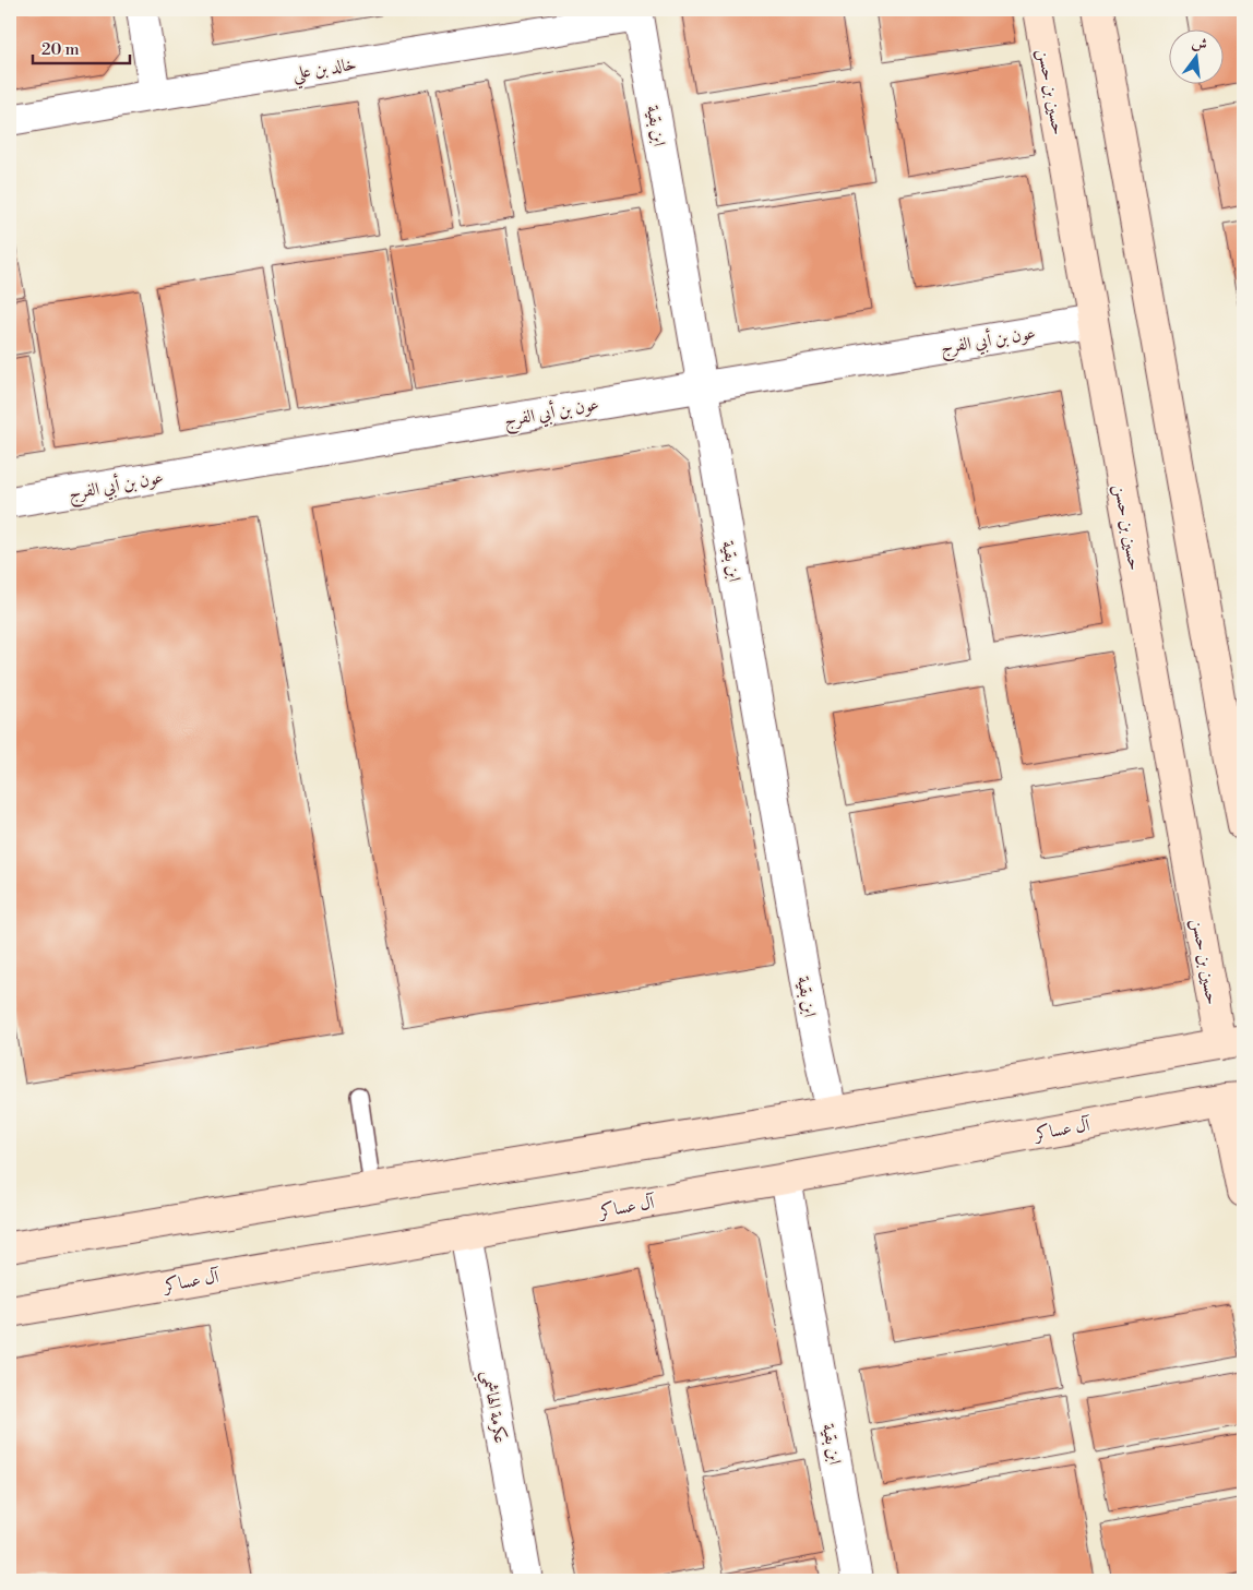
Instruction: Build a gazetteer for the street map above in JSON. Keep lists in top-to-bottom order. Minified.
{"streets":{"street":["خالد بن علي","حسين بن حسن","ابن بقية","عون بن أبي الفرج","آل عساكر","عكرمة الهاشمي"]},"crossings":[["خالد بن علي","ابن بقية"],["حسين بن حسن","عون بن أبي الفرج"],["ابن بقية","عون بن أبي الفرج"],["ابن بقية","آل عساكر"],["آل عساكر","عكرمة الهاشمي"]],"scale_bar":"20 m","north":"top"}
